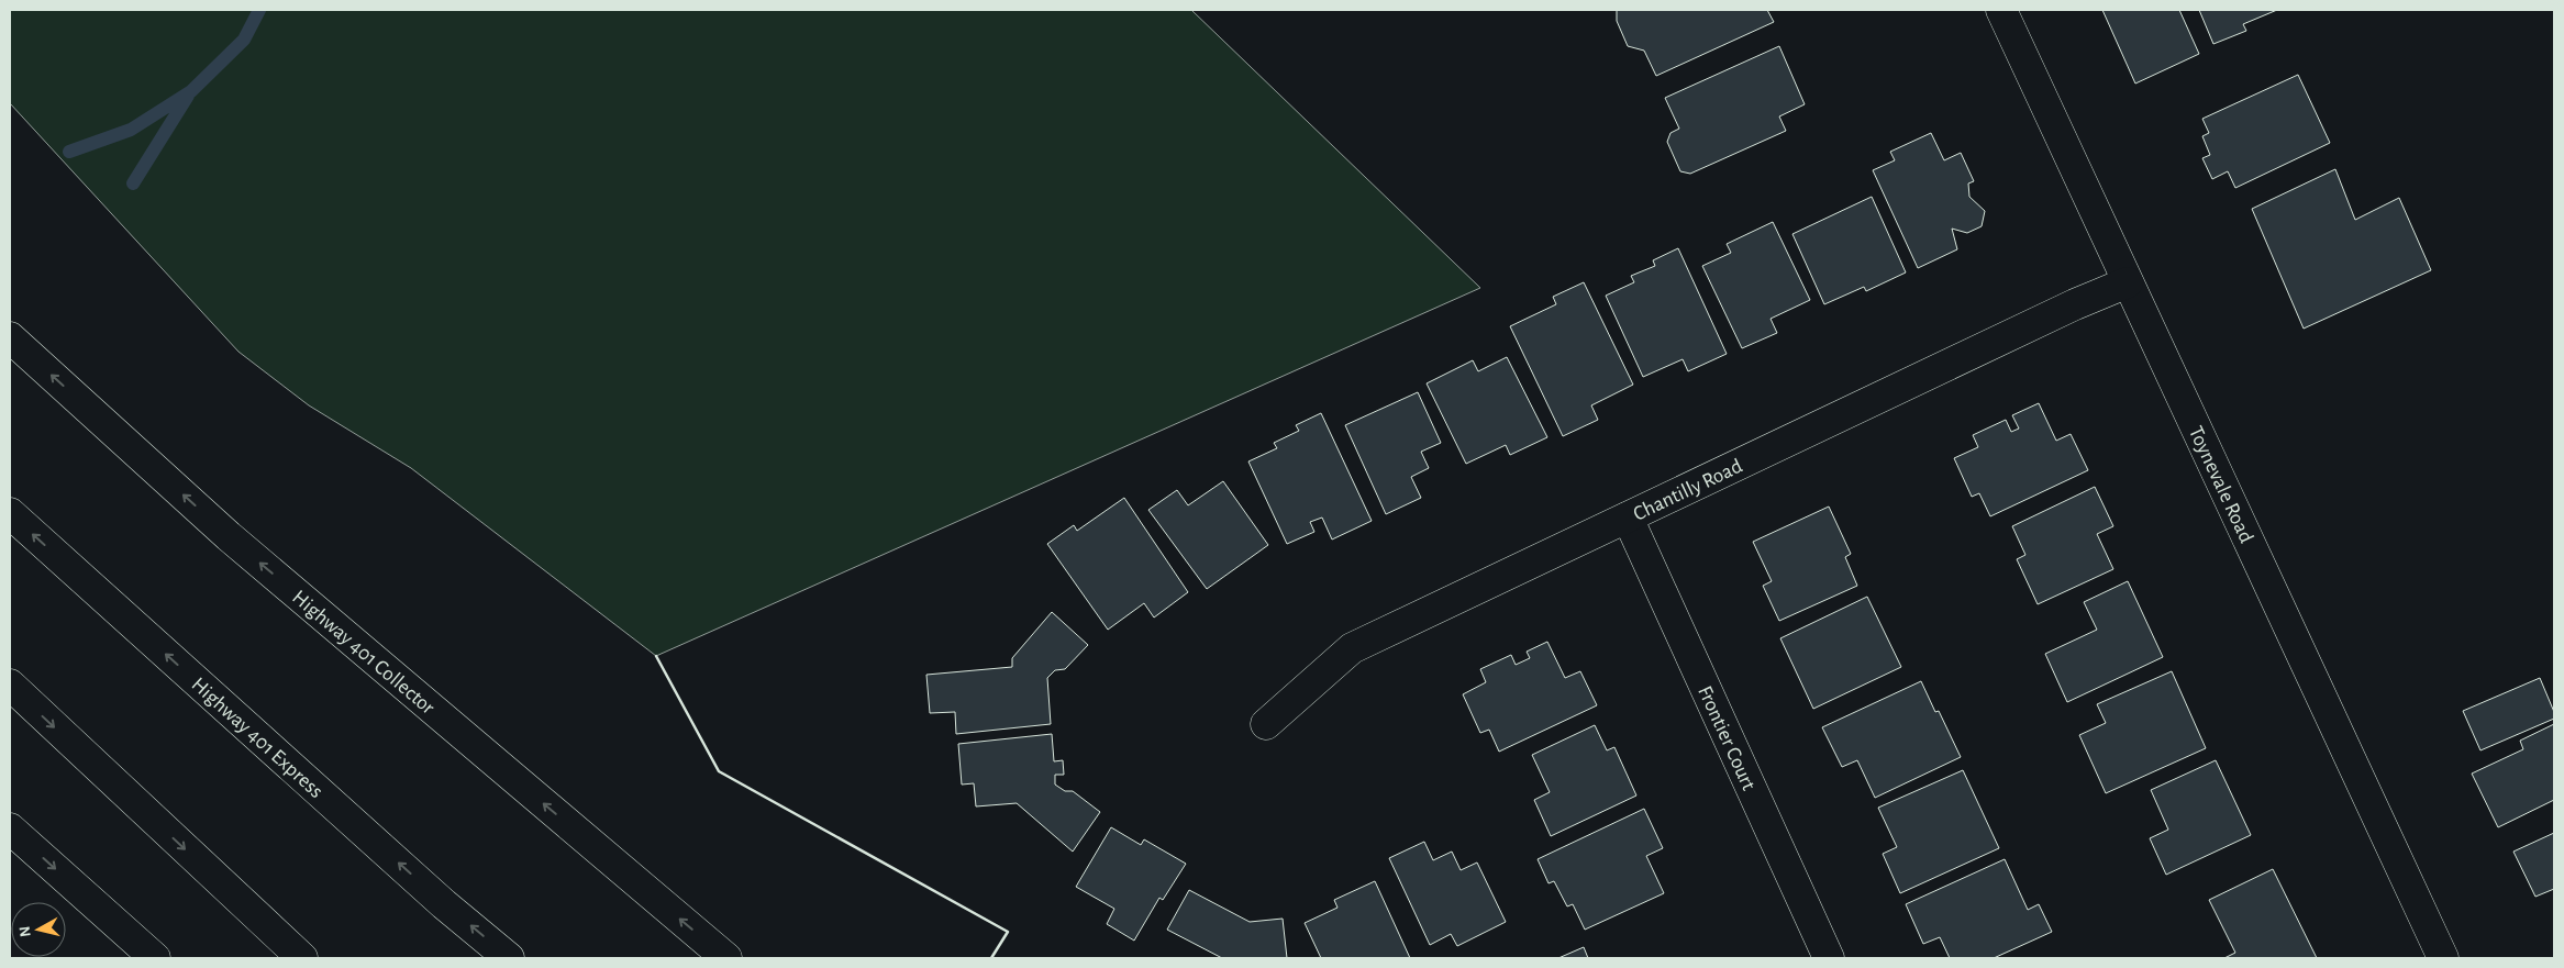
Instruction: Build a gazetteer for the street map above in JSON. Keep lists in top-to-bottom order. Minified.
{"streets":{"main road":["Toynevale Road","Chantilly Road","Highway 401 Collector","Highway 401 Express","Frontier Court"]},"crossings":[["Toynevale Road","Chantilly Road"],["Chantilly Road","Frontier Court"]],"north":"left"}
